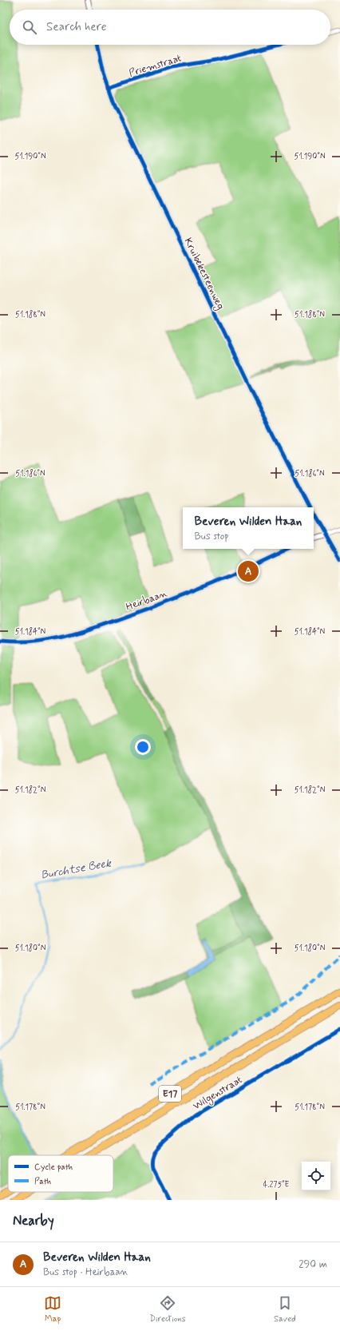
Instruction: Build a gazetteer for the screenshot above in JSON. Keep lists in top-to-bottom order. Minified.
{"streets":{"highway":["E17"],"street":["Priemstraat","Kruibekesteenweg","Heirbaan","Wilgenstraat"]},"crossings":[["Priemstraat","Kruibekesteenweg"]],"water":["Burchtse Beek"],"legend":["Cycle path","Path"],"page":{"search":"Search here","popup":["Beveren Wilden Haan","Bus stop"],"pins":"A","heading":"Nearby","list":[{"mark":"A","name":"Beveren Wilden Haan","note":"Bus stop · Heirbaan","value":"290 m"}],"nav":["Map","Directions","Saved"]},"coordinates":["51.190°N","51.188°N","51.186°N","51.184°N","51.182°N","51.180°N","51.178°N","4.275°E"]}
